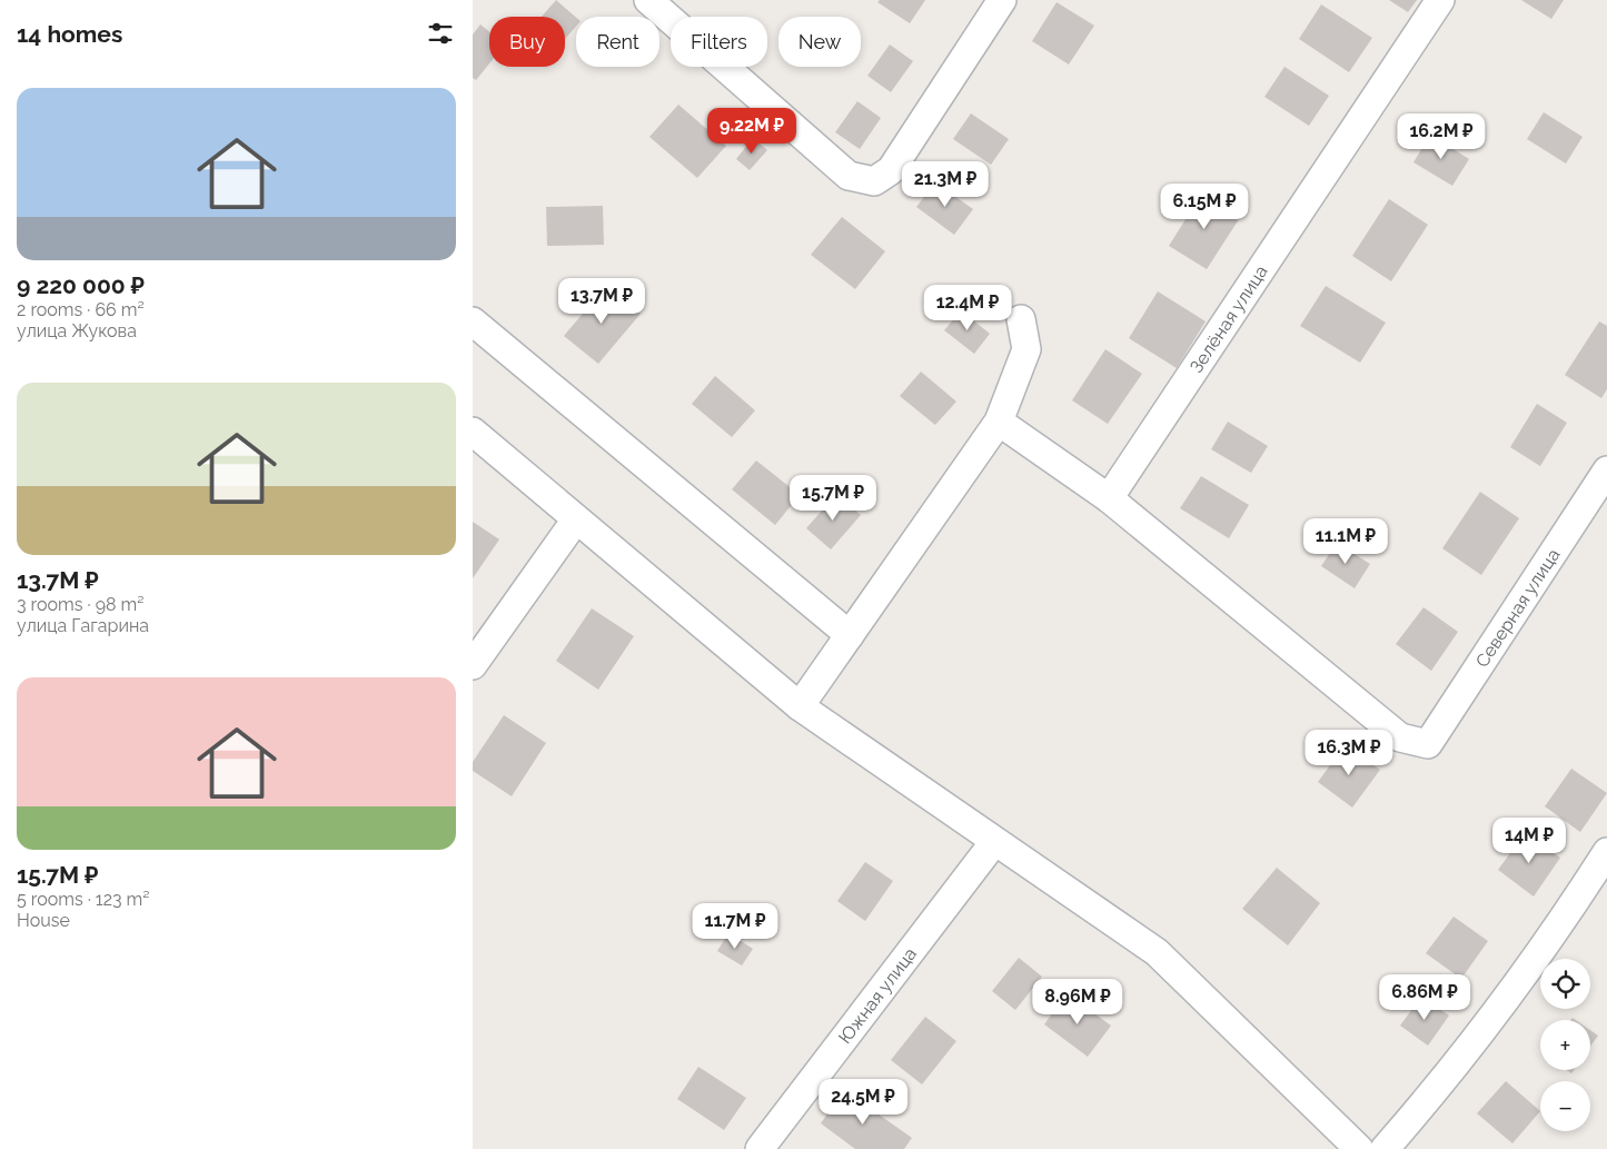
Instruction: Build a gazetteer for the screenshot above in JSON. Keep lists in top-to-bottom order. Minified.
{"streets":{"street":["Зелёная улица","Северная улица","Южная улица"]},"crossings":[["Зелёная улица","Северная улица"]],"page":{"heading":"14 homes","chip":["Buy","Rent","Filters","New"],"list":[{"name":"9 220 000 ₽","note":"2 rooms · 66 m² · улица Жукова"},{"name":"13.7M ₽","note":"3 rooms · 98 m² · улица Гагарина"},{"name":"15.7M ₽","note":"5 rooms · 123 m² · House"}],"price":["9.22M ₽","16.2M ₽","21.3M ₽","6.15M ₽","13.7M ₽","12.4M ₽","15.7M ₽","11.1M ₽","16.3M ₽","14M ₽","11.7M ₽","6.86M ₽","8.96M ₽","24.5M ₽"],"map_buttons":["+","−"]}}
